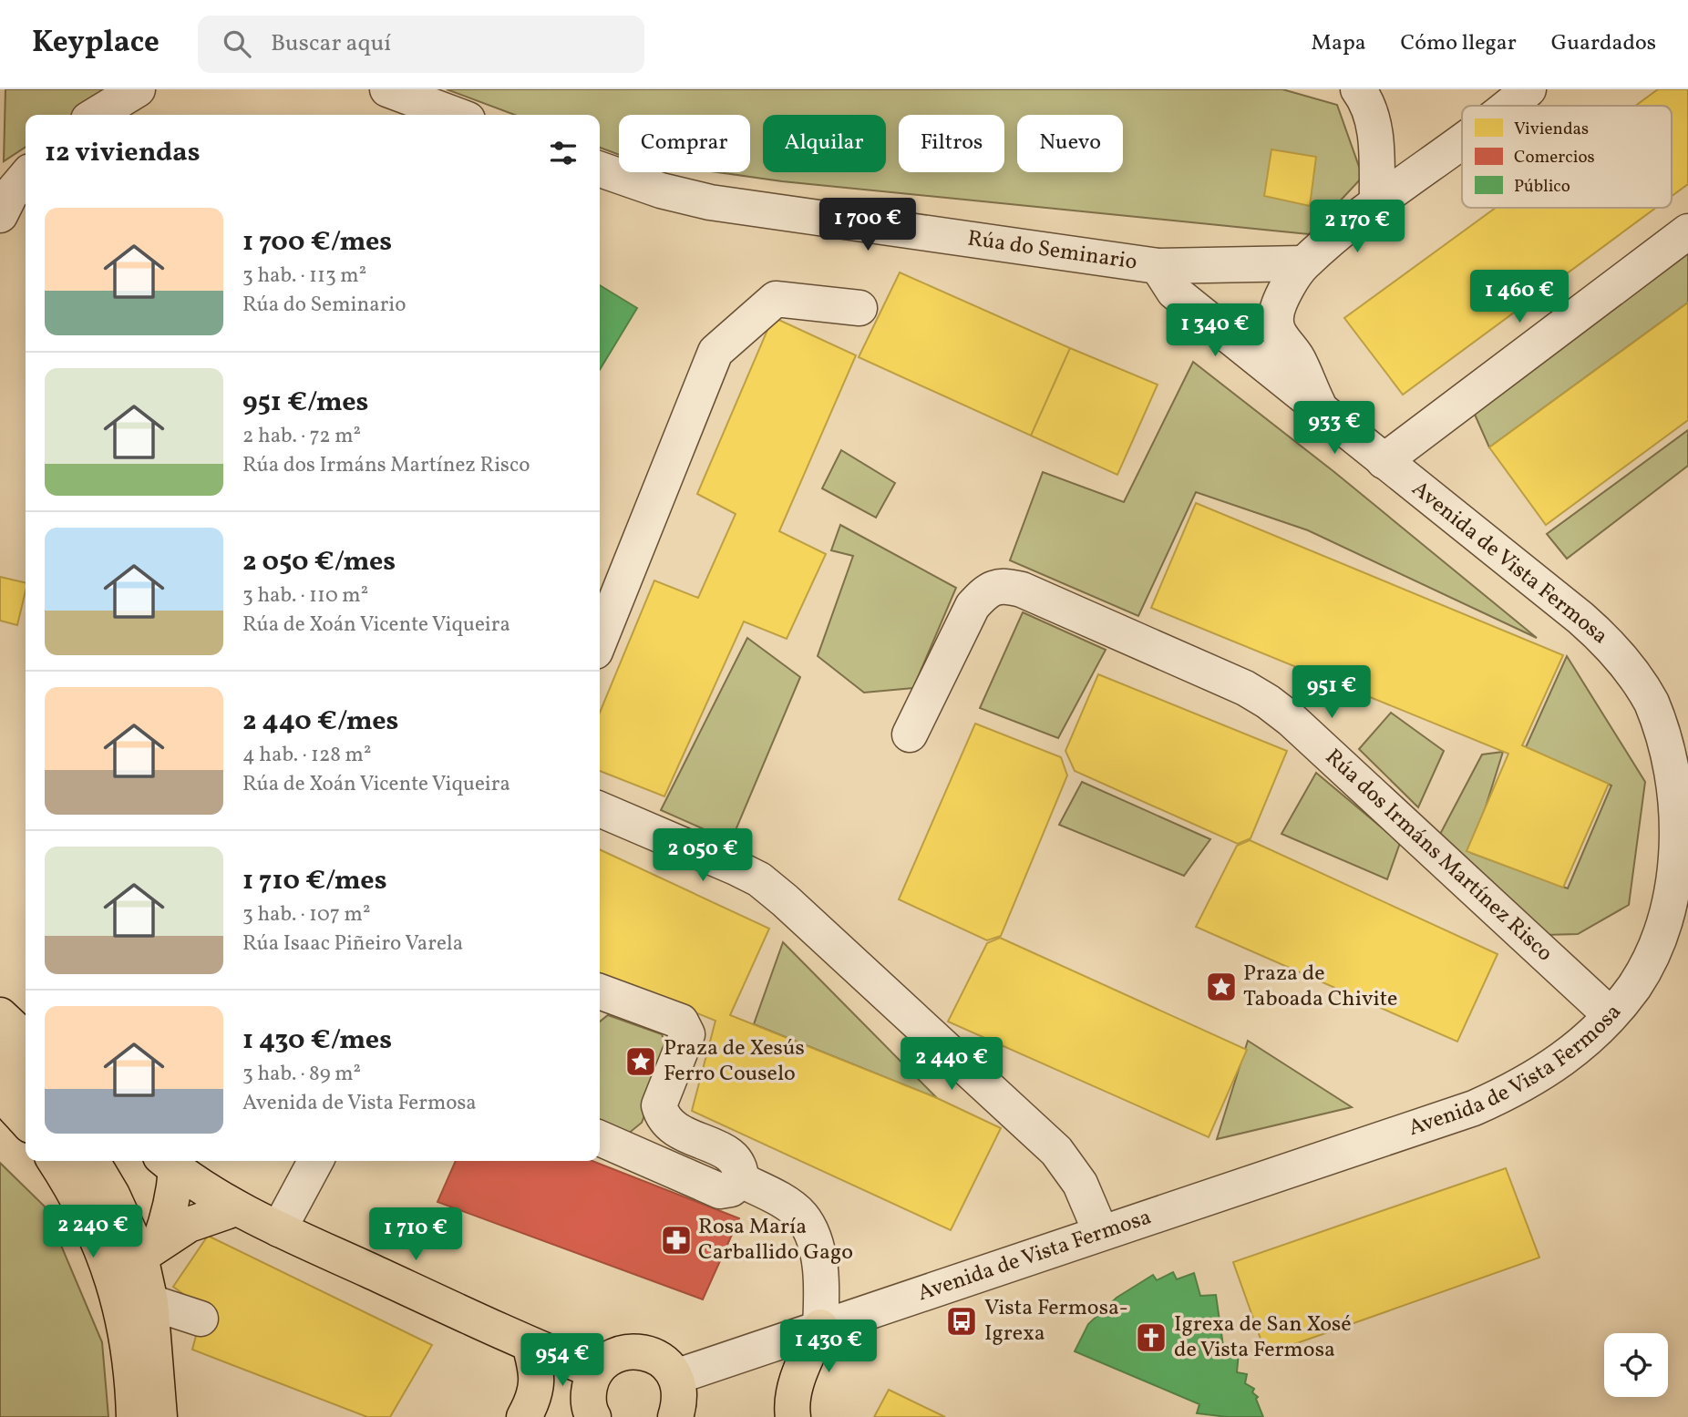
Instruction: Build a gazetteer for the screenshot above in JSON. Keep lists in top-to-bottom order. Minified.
{"streets":{"street":["Rúa do Seminario","Avenida de Vista Fermosa","Rúa dos Irmáns Martínez Risco"]},"crossings":[["Rúa do Seminario","Avenida de Vista Fermosa"],["Avenida de Vista Fermosa","Rúa dos Irmáns Martínez Risco"]],"places":{"place":["Praza de Taboada Chivite","Praza de Xesús Ferro Couselo"],"pharmacy":["Rosa María Carballido Gago"],"bus stop":["Vista Fermosa- Igrexa"],"church":["Igrexa de San Xosé de Vista Fermosa"]},"legend":["Viviendas","Comercios","Público"],"page":{"header":"Keyplace","search":"Buscar aquí","nav":["Mapa","Cómo llegar","Guardados"],"chip":["Comprar","Alquilar","Filtros","Nuevo"],"heading":"12 viviendas","list":[{"name":"1 700 €/mes","note":"3 hab. · 113 m² · Rúa do Seminario"},{"name":"951 €/mes","note":"2 hab. · 72 m² · Rúa dos Irmáns Martínez Risco"},{"name":"2 050 €/mes","note":"3 hab. · 110 m² · Rúa de Xoán Vicente Viqueira"},{"name":"2 440 €/mes","note":"4 hab. · 128 m² · Rúa de Xoán Vicente Viqueira"},{"name":"1 710 €/mes","note":"3 hab. · 107 m² · Rúa Isaac Piñeiro Varela"},{"name":"1 430 €/mes","note":"3 hab. · 89 m² · Avenida de Vista Fermosa"}],"price":["1 700 €","2 170 €","1 460 €","1 340 €","933 €","951 €","2 050 €","2 440 €","2 240 €","1 710 €","1 430 €","954 €"]}}
